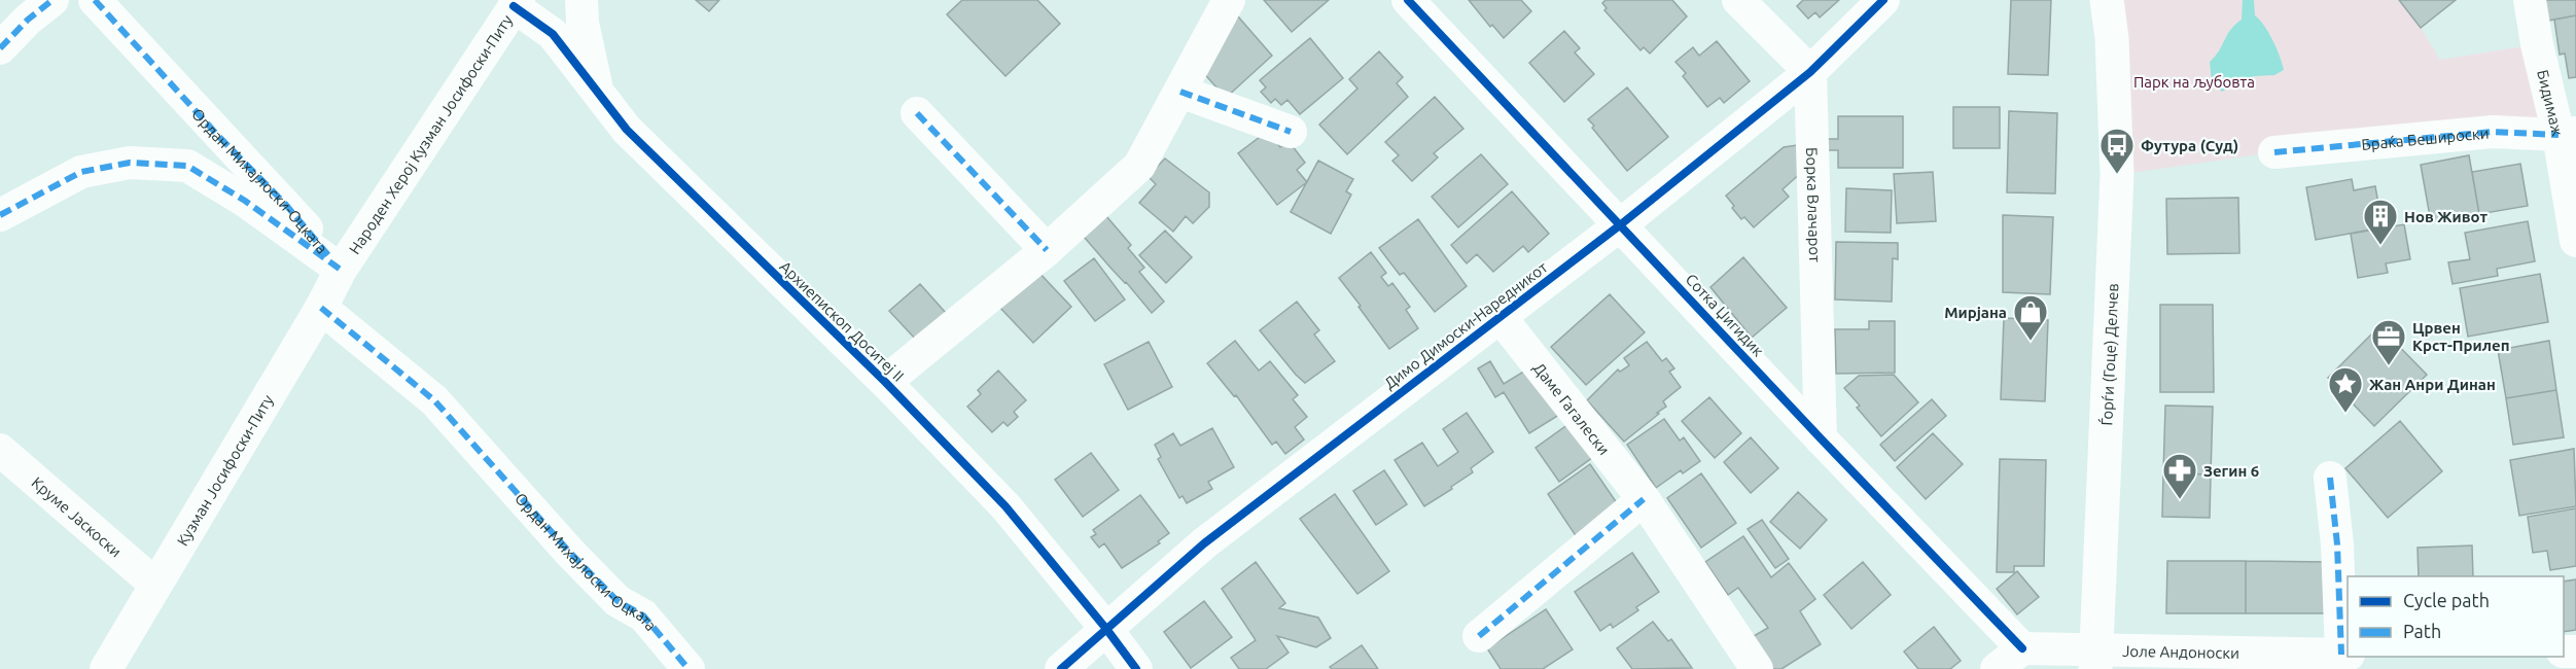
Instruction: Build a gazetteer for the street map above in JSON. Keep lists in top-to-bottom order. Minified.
{"streets":{"main road":["Ѓорѓи (Гоце) Делчев"],"street":["Бидимаж","Народен Херој Кузман Јосифоски-Питу","Браќа Бешироски","Ордан Михајлоски-Оцката","Борка Влачарот","Сотка Џигидик","Архиепископ Доситеј II","Димо Димоски-Наредникот","Даме Гагалески","Кузман Јосифоски-Питу","Круме Јаскоски","Јоле Андоноски"]},"crossings":[["Бидимаж","Браќа Бешироски"],["Народен Херој Кузман Јосифоски-Питу","Ордан Михајлоски-Оцката"],["Народен Херој Кузман Јосифоски-Питу","Архиепископ Доситеј II"],["Народен Херој Кузман Јосифоски-Питу","Кузман Јосифоски-Питу"],["Ордан Михајлоски-Оцката","Кузман Јосифоски-Питу"],["Борка Влачарот","Сотка Џигидик"],["Борка Влачарот","Димо Димоски-Наредникот"],["Сотка Џигидик","Димо Димоски-Наредникот"],["Сотка Џигидик","Јоле Андоноски"],["Архиепископ Доситеј II","Димо Димоски-Наредникот"],["Димо Димоски-Наредникот","Даме Гагалески"],["Ѓорѓи (Гоце) Делчев","Јоле Андоноски"],["Кузман Јосифоски-Питу","Круме Јаскоски"]],"parks":["Парк на љубовта"],"places":{"bus stop":["Футура (Суд)"],"building":["Нов Живот"],"shop":["Мирјана"],"office":["Црвен Крст-Прилеп"],"place":["Жан Анри Динан"],"pharmacy":["Зегин 6"]},"legend":["Cycle path","Path"]}
